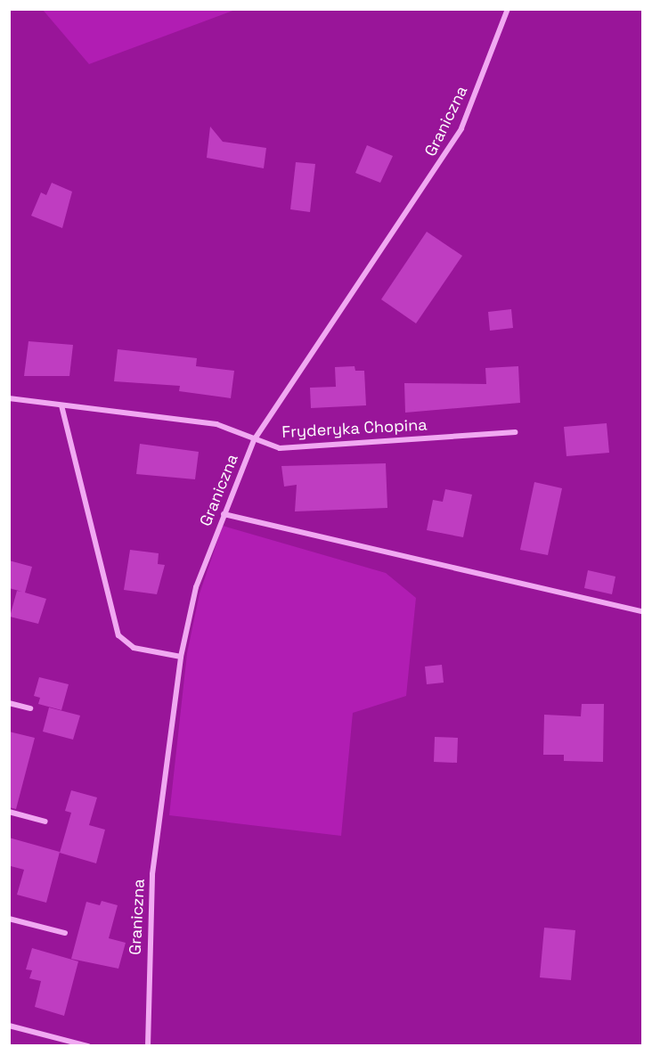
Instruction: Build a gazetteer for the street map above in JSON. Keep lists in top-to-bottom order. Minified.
{"streets":{"street":["Graniczna","Fryderyka Chopina"]},"crossings":[["Graniczna","Fryderyka Chopina"]]}
